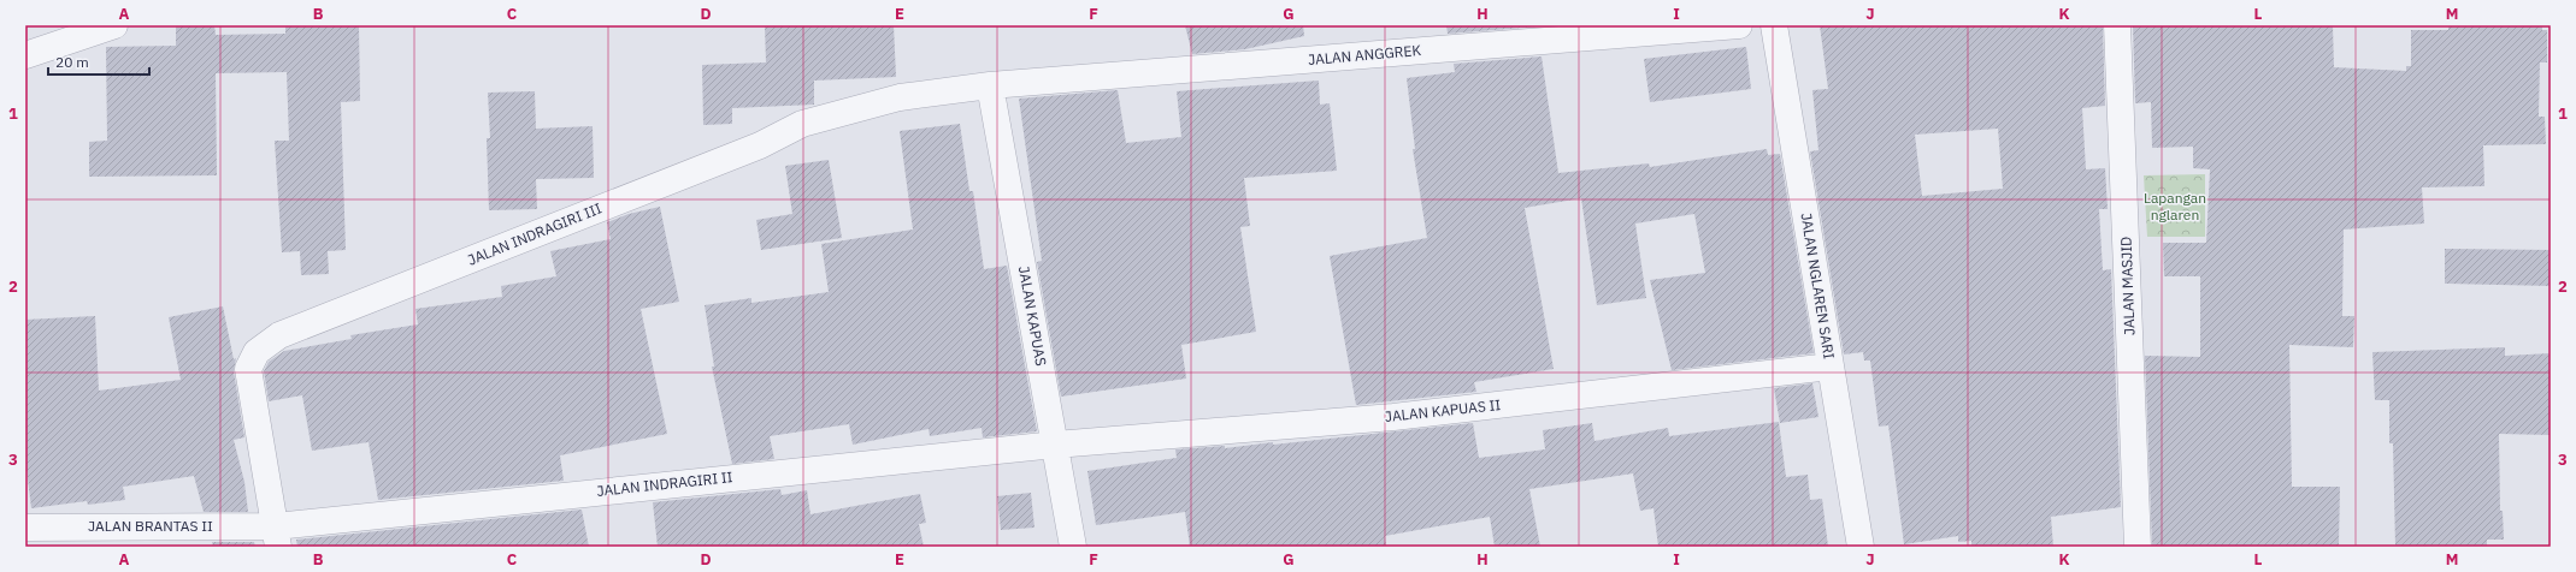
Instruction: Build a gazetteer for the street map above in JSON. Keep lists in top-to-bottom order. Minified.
{"streets":{"street":["JALAN ANGGREK","JALAN INDRAGIRI III","JALAN NGLAREN SARI","JALAN MASJID","JALAN KAPUAS","JALAN KAPUAS II","JALAN INDRAGIRI II","JALAN BRANTAS II"]},"crossings":[["JALAN ANGGREK","JALAN INDRAGIRI III"],["JALAN ANGGREK","JALAN KAPUAS"],["JALAN INDRAGIRI III","JALAN KAPUAS"],["JALAN INDRAGIRI III","JALAN INDRAGIRI II"],["JALAN INDRAGIRI III","JALAN BRANTAS II"],["JALAN NGLAREN SARI","JALAN KAPUAS II"],["JALAN KAPUAS","JALAN KAPUAS II"],["JALAN KAPUAS","JALAN INDRAGIRI II"],["JALAN KAPUAS II","JALAN INDRAGIRI II"],["JALAN INDRAGIRI II","JALAN BRANTAS II"]],"parks":["Lapangan nglaren"],"scale_bar":"20 m","grid":{"columns":["A","B","C","D","E","F","G","H","I","J","K","L","M"],"rows":["1","2","3"]}}
